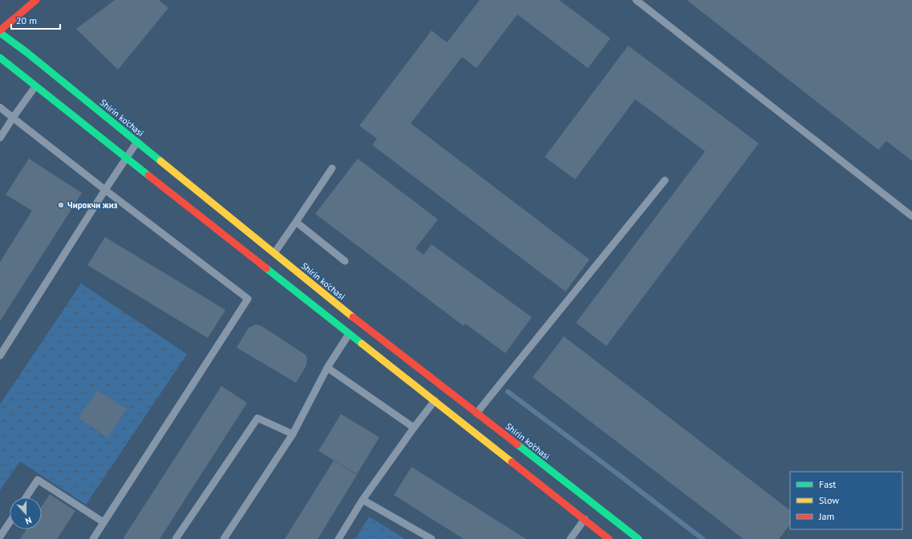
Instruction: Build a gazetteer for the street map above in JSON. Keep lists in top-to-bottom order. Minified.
{"streets":{"main road":["Shirin ko'chasi"]},"places":["Чирокчи жиз"],"legend":["Fast","Slow","Jam"],"scale_bar":"20 m","north":"bottom"}
